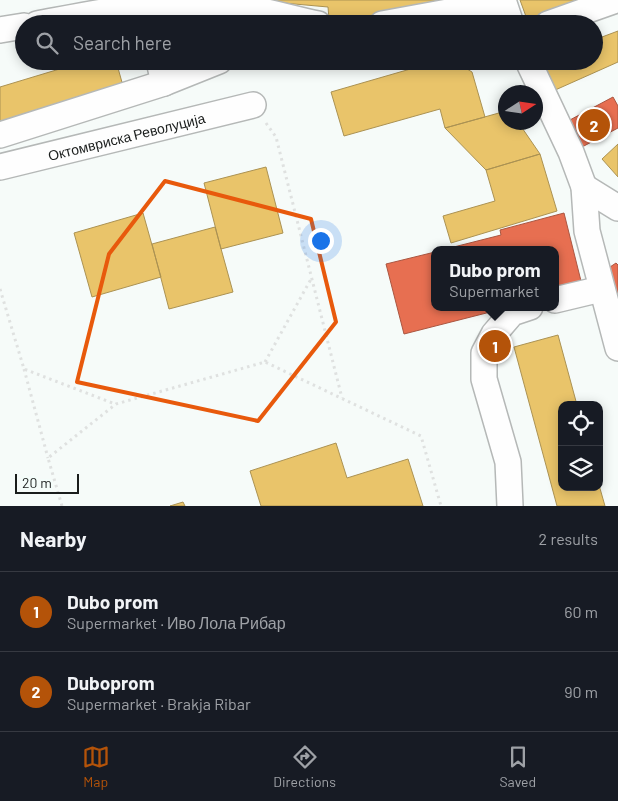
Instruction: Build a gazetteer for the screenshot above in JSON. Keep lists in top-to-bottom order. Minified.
{"streets":{"street":["Октомвриска Револуција"]},"scale_bar":"20 m","north":"right","page":{"search":"Search here","pins":["2","1"],"popup":["Dubo prom","Supermarket"],"scale":"20 m","heading":["Nearby","2 results"],"list":[{"mark":"1","name":"Dubo prom","note":"Supermarket · Иво Лола Рибар","value":"60 m"},{"mark":"2","name":"Duboprom","note":"Supermarket · Brakja Ribar","value":"90 m"}],"nav":["Map","Directions","Saved"]}}
